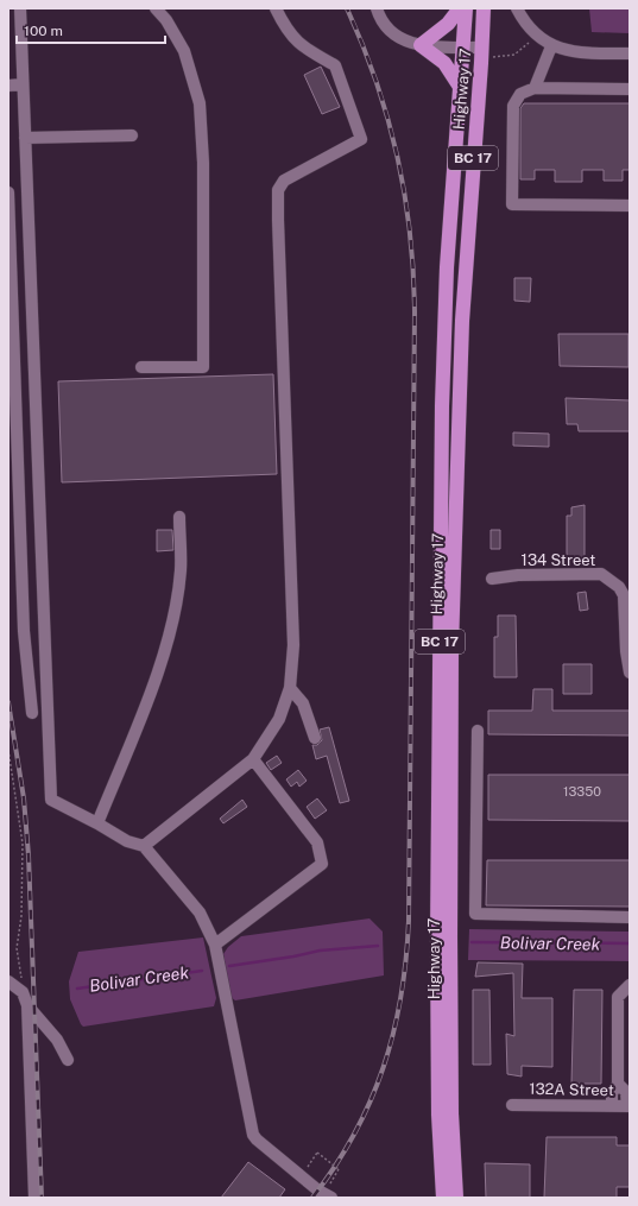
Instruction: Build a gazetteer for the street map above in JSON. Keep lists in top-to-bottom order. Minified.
{"streets":{"highway":["Highway 17","BC 17"],"street":["134 Street","132A Street"]},"water":["Bolivar Creek"],"house_numbers":["13350"],"scale_bar":"100 m"}
